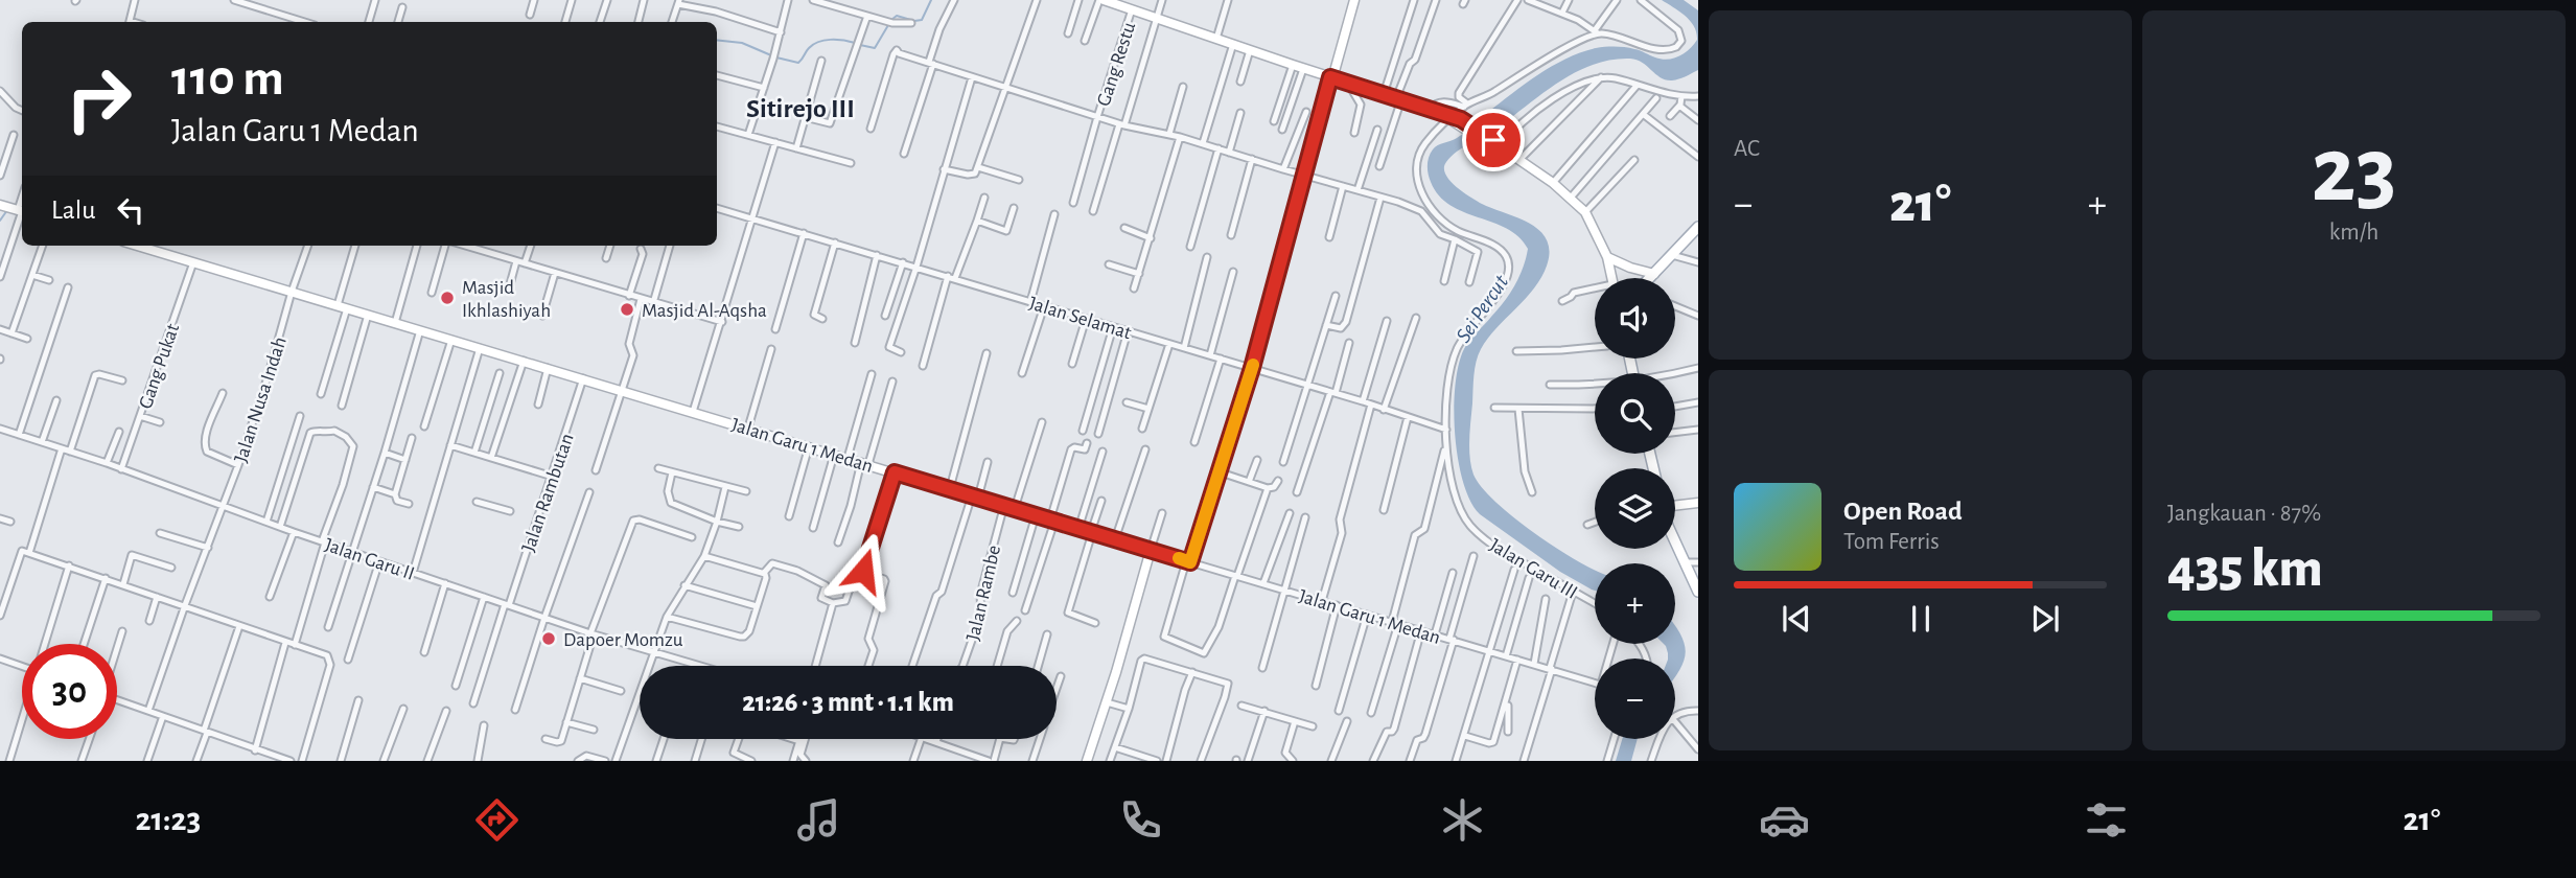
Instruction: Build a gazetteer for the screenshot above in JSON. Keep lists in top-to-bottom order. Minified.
{"streets":{"street":["Gang Restu","Jalan Selamat","Gang Pukat","Jalan Nusa Indah","Jalan Garu 1 Medan","Jalan Rambutan","Jalan Garu II","Jalan Garu III","Jalan Rambe"]},"crossings":[["Jalan Selamat","Jalan Garu III"],["Gang Pukat","Jalan Garu 1 Medan"],["Gang Pukat","Jalan Garu II"],["Jalan Nusa Indah","Jalan Garu 1 Medan"],["Jalan Nusa Indah","Jalan Garu II"],["Jalan Garu 1 Medan","Jalan Rambutan"],["Jalan Garu 1 Medan","Jalan Rambe"],["Jalan Rambutan","Jalan Garu II"]],"districts":["Sitirejo III"],"water":["Sei Percut"],"places":["Masjid Ikhlashiyah","Masjid Al-Aqsha","Dapoer Momzu"],"page":{"tile":["AC",["23","km/h"],["Jangkauan · 87%","435 km"]],"turn":["110 m","Jalan Garu 1 Medan"],"heat":["−","21°","+"],"then":"Lalu","map_buttons":["+","−"],"song":["Open Road","Tom Ferris"],"limit":"30","trip":"21:26 · 3 mnt · 1.1 km","tabs":["21:23","21°"]}}
